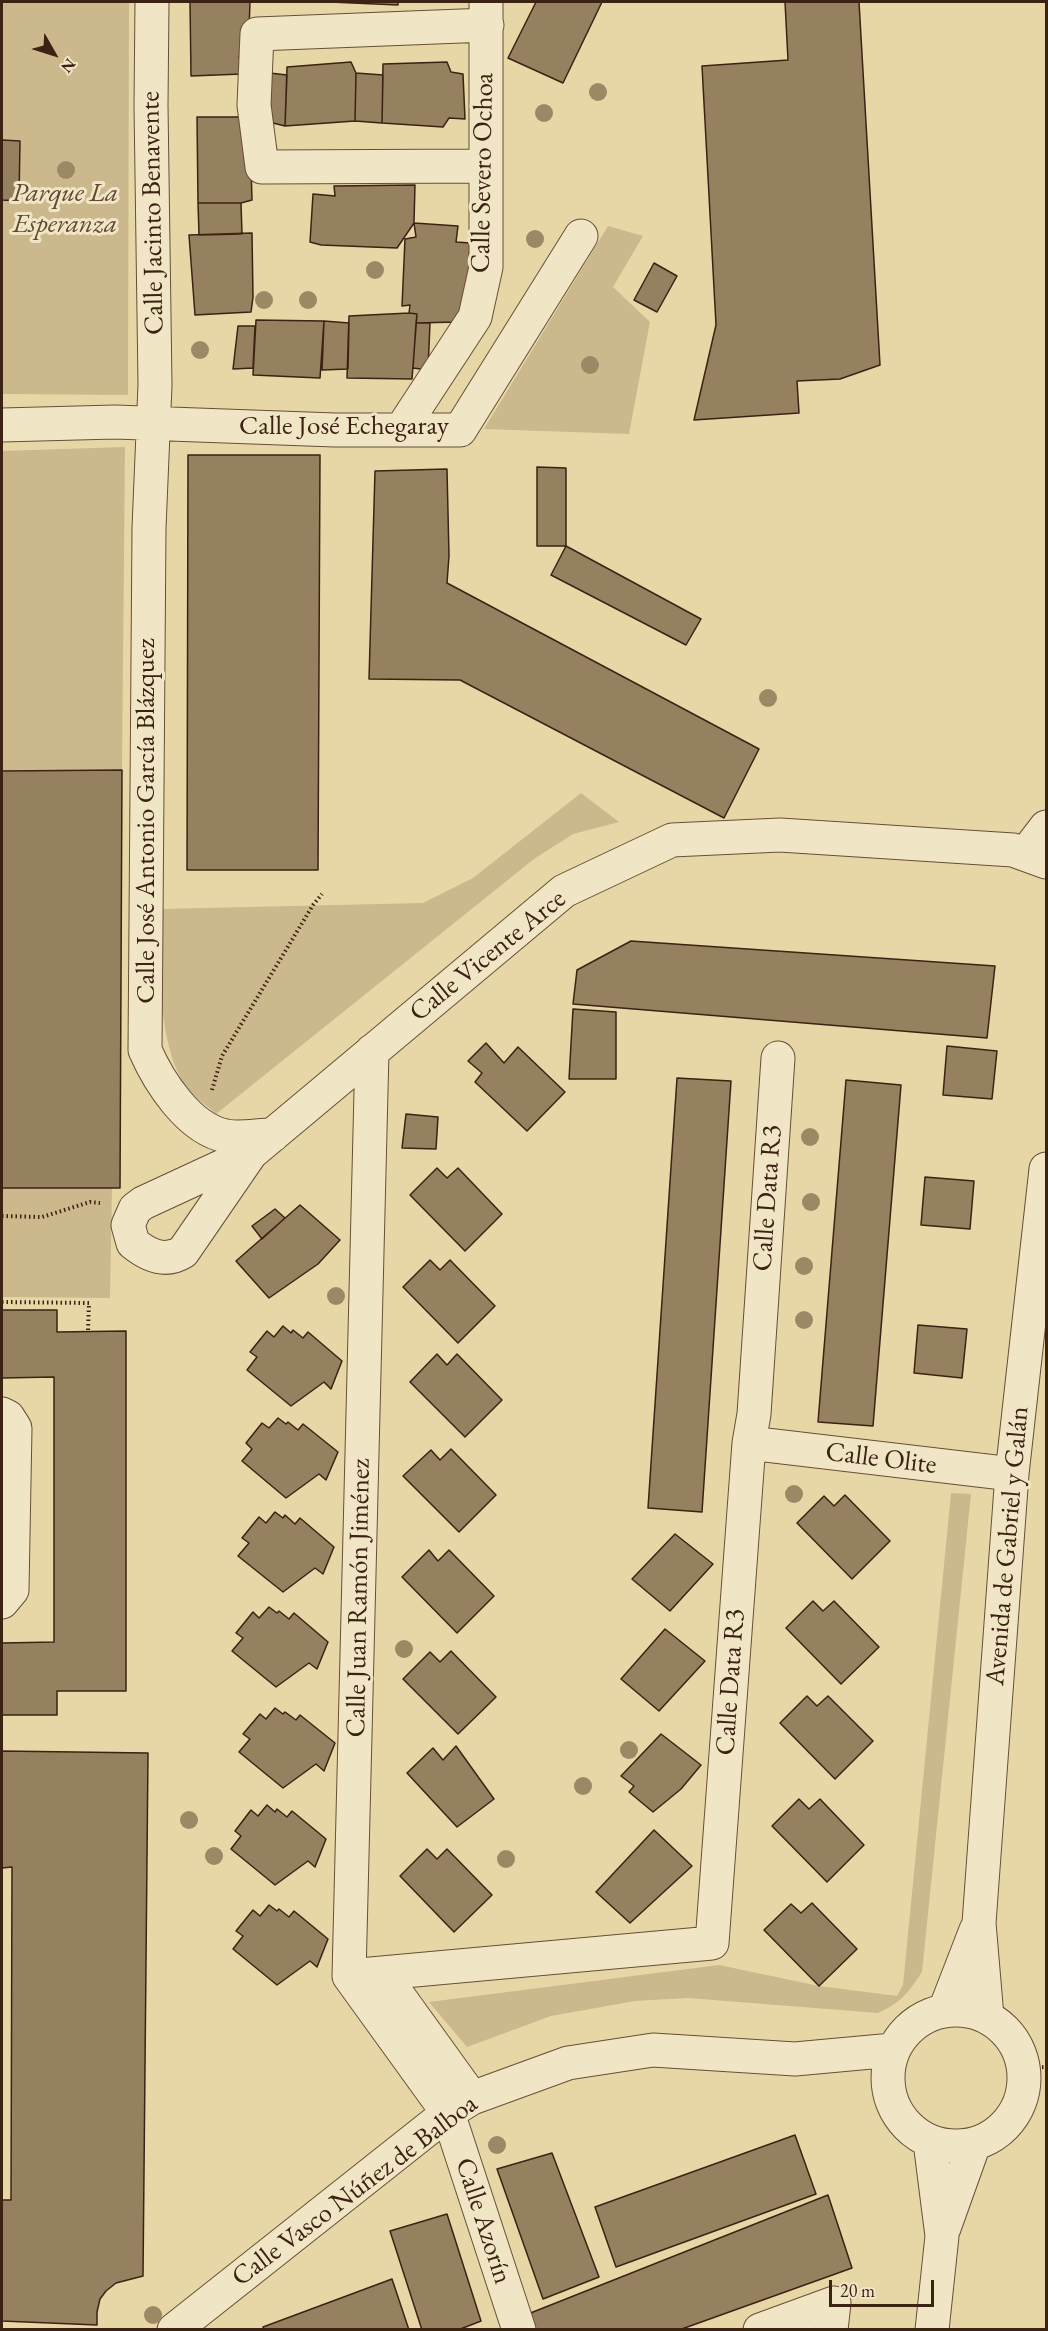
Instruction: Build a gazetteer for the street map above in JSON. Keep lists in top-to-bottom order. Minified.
{"streets":{"street":["Calle Severo Ochoa","Calle Jacinto Benavente","Calle José Echegaray","Calle José Antonio García Blázquez","Calle Vicente Arce","Calle Data R3","Calle Olite","Avenida de Gabriel y Galán","Calle Juan Ramón Jiménez","Calle Vasco Núñez de Balboa","Calle Azorín"]},"crossings":[["Calle Severo Ochoa","Calle José Echegaray"],["Calle Jacinto Benavente","Calle José Echegaray"],["Calle Jacinto Benavente","Calle José Antonio García Blázquez"],["Calle José Echegaray","Calle José Antonio García Blázquez"],["Calle José Antonio García Blázquez","Calle Vicente Arce"],["Calle Vicente Arce","Calle Juan Ramón Jiménez"],["Calle Data R3","Calle Olite"],["Calle Data R3","Calle Juan Ramón Jiménez"],["Calle Olite","Avenida de Gabriel y Galán"],["Avenida de Gabriel y Galán","Calle Vasco Núñez de Balboa"],["Calle Vasco Núñez de Balboa","Calle Azorín"]],"parks":["Parque La Esperanza"],"scale_bar":"20 m","north":"bottom right"}
